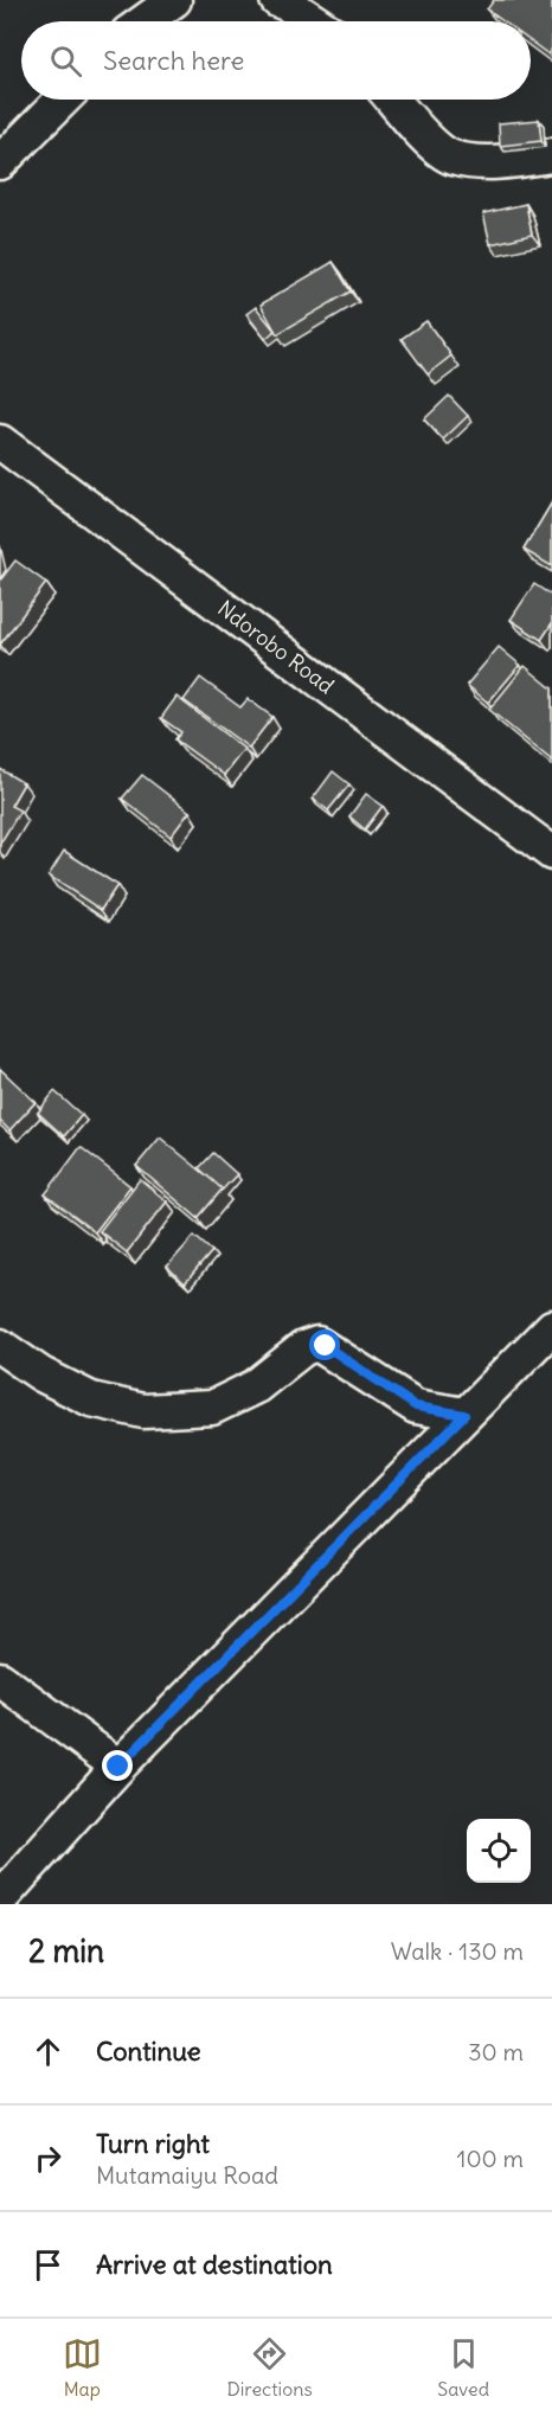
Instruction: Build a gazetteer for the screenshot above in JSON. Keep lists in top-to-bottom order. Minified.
{"streets":{"street":["Ndorobo Road"]},"page":{"search":"Search here","heading":["2 min","Walk · 130 m"],"list":[["Continue","30 m"],["Turn right","Mutamaiyu Road","100 m"],"Arrive at destination"],"nav":["Map","Directions","Saved"]}}
